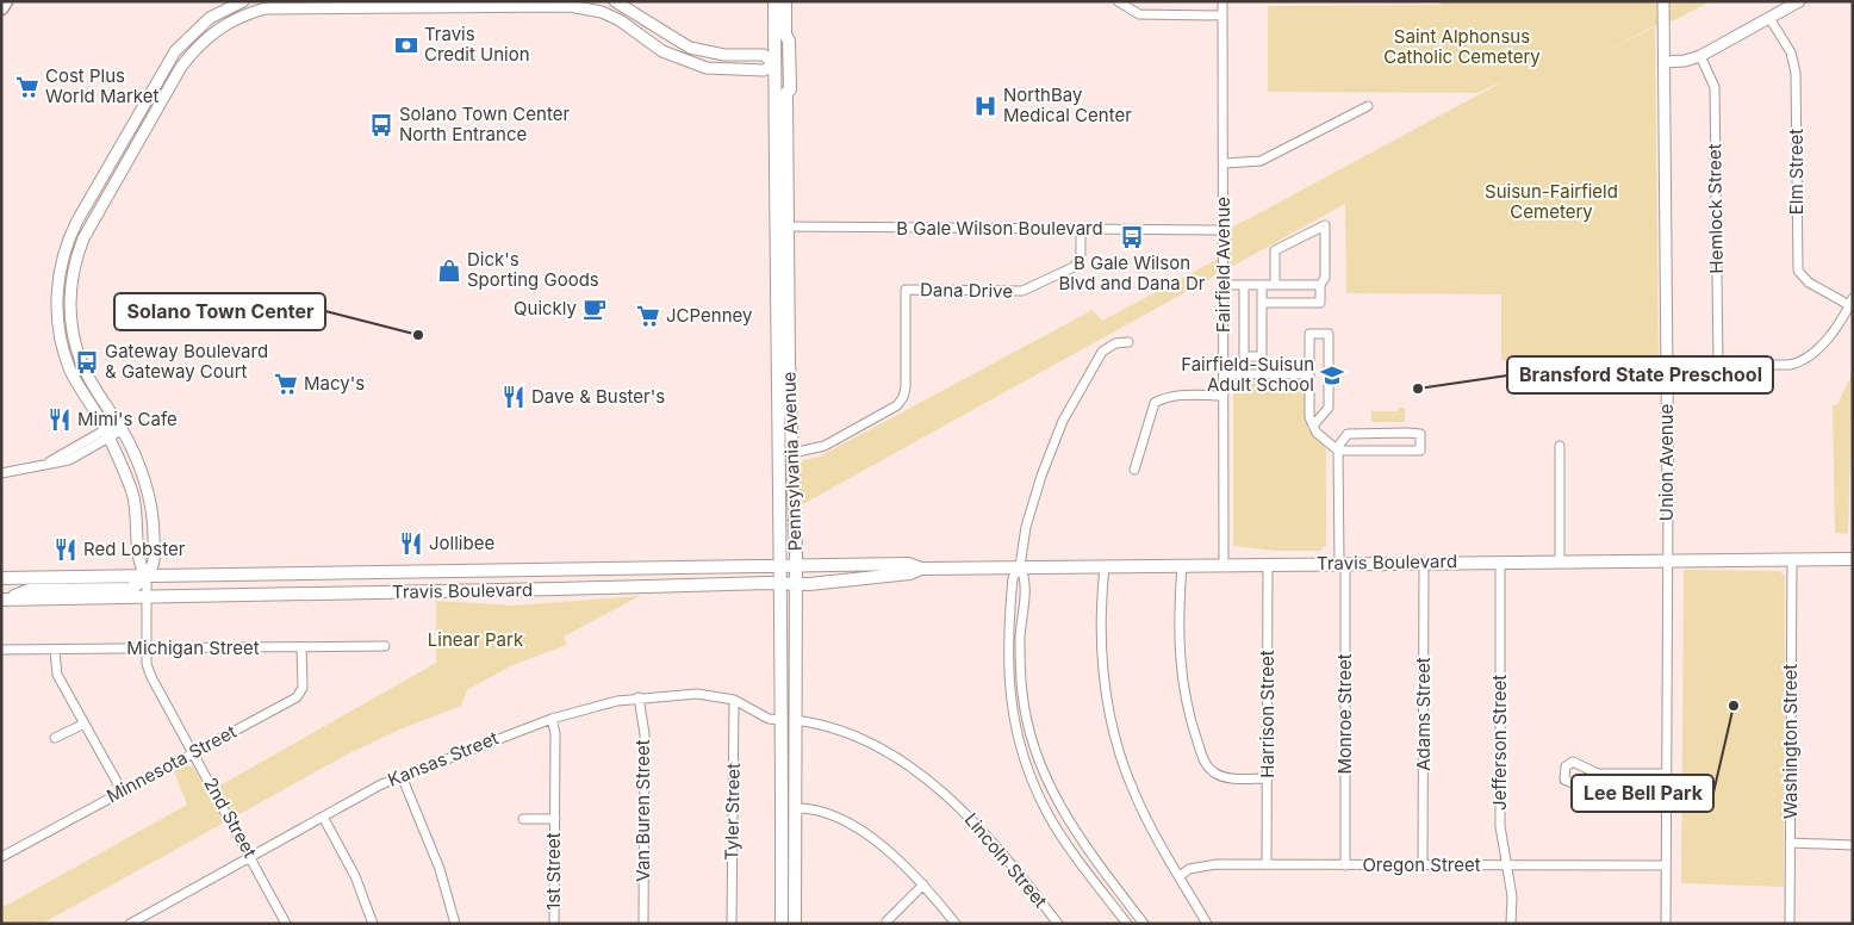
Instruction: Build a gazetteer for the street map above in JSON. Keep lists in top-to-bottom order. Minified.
{"streets":{"main road":["Pennsylvania Avenue","Travis Boulevard"],"street":["Elm Street","Hemlock Street","B Gale Wilson Boulevard","Fairfield Avenue","Dana Drive","Union Avenue","Michigan Street","Harrison Street","Monroe Street","Adams Street","Washington Street","Jefferson Street","Kansas Street","Minnesota Street","Van Buren Street","Tyler Street","2nd Street","Lincoln Street","Oregon Street","1st Street"]},"crossings":[["B Gale Wilson Boulevard","Fairfield Avenue"],["B Gale Wilson Boulevard","Dana Drive"],["B Gale Wilson Boulevard","Pennsylvania Avenue"],["Fairfield Avenue","Travis Boulevard"],["Dana Drive","Pennsylvania Avenue"],["Pennsylvania Avenue","Travis Boulevard"],["Pennsylvania Avenue","Kansas Street"],["Pennsylvania Avenue","Lincoln Street"],["Union Avenue","Travis Boulevard"],["Union Avenue","Oregon Street"],["Travis Boulevard","Harrison Street"],["Travis Boulevard","Monroe Street"],["Travis Boulevard","Adams Street"],["Travis Boulevard","Washington Street"],["Travis Boulevard","Jefferson Street"],["Travis Boulevard","2nd Street"],["Michigan Street","Minnesota Street"],["Michigan Street","2nd Street"],["Harrison Street","Oregon Street"],["Monroe Street","Oregon Street"],["Adams Street","Oregon Street"],["Jefferson Street","Oregon Street"],["Kansas Street","Van Buren Street"],["Kansas Street","Tyler Street"],["Kansas Street","2nd Street"],["Kansas Street","Lincoln Street"],["Kansas Street","1st Street"],["Minnesota Street","2nd Street"]],"parks":["Saint Alphonsus Catholic Cemetery","Suisun-Fairfield Cemetery","Linear Park"],"places":{"bank":["Travis Credit Union"],"supermarket":["Cost Plus World Market","JCPenney","Macy's"],"hospital":["NorthBay Medical Center"],"bus stop":["Solano Town Center North Entrance","B Gale Wilson Blvd and Dana Dr","Gateway Boulevard & Gateway Court"],"shop":["Dick's Sporting Goods"],"cafe":["Quickly"],"other":["Solano Town Center","Bransford State Preschool","Lee Bell Park"],"school or university":["Fairfield-Suisun Adult School"],"restaurant":["Dave & Buster's","Mimi's Cafe","Jollibee","Red Lobster"]}}
